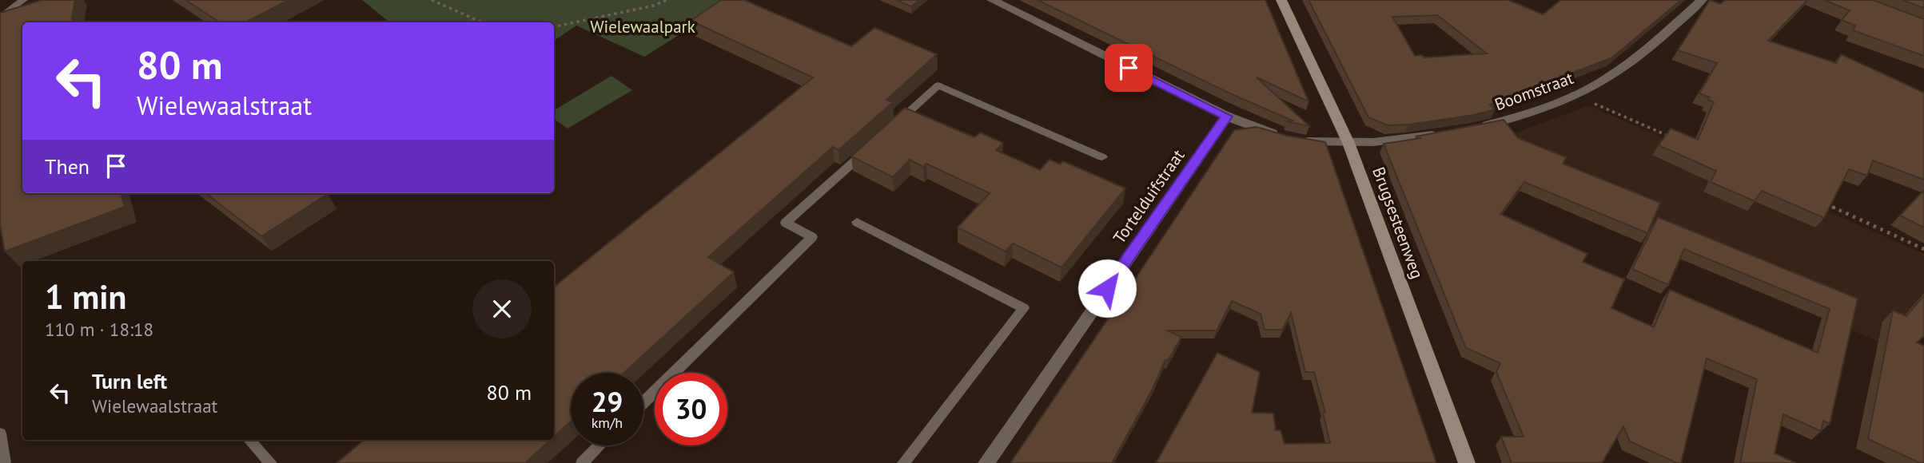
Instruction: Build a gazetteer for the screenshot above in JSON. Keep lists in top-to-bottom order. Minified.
{"streets":{"street":["Boomstraat","Tortelduifstraat","Brugsesteenweg"]},"parks":["Wielewaalpark"],"page":{"turn":["80 m","Wielewaalstraat"],"then":"Then","heading":["1 min","110 m · 18:18"],"list":[{"name":"Turn left","note":"Wielewaalstraat","value":"80 m"}],"speed":"29 km/h","limit":"30"}}
